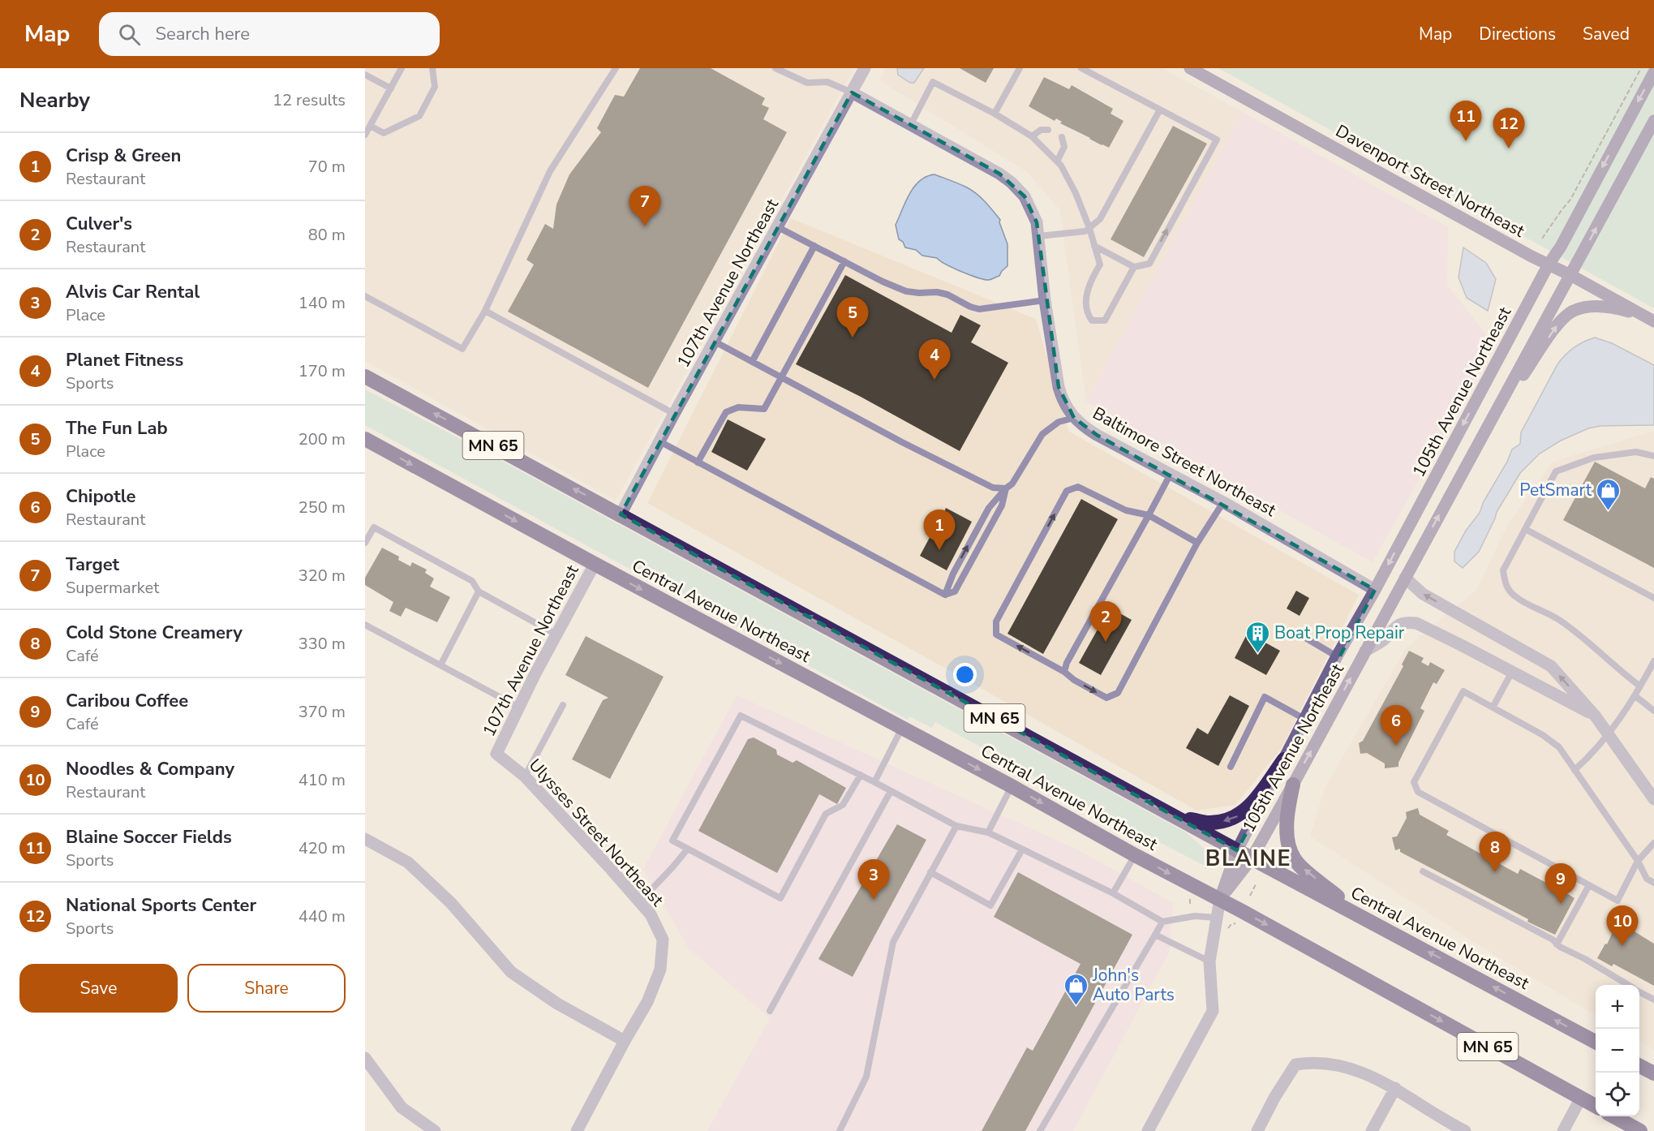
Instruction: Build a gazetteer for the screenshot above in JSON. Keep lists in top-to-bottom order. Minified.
{"streets":{"highway":["MN 65","Central Avenue Northeast"],"street":["Davenport Street Northeast","107th Avenue Northeast","105th Avenue Northeast","Baltimore Street Northeast","Ulysses Street Northeast"]},"crossings":[["Davenport Street Northeast","105th Avenue Northeast"],["107th Avenue Northeast","Baltimore Street Northeast"],["107th Avenue Northeast","Central Avenue Northeast"],["107th Avenue Northeast","Ulysses Street Northeast"],["105th Avenue Northeast","Baltimore Street Northeast"],["105th Avenue Northeast","Central Avenue Northeast"]],"districts":["BLAINE"],"places":{"shop":["PetSmart","John's Auto Parts"],"building":["Boat Prop Repair"]},"page":{"header":"Map","search":"Search here","nav":["Map","Directions","Saved"],"heading":["Nearby","12 results"],"pins":["11","12","7","5","4","1","2","6","8","3","9","10"],"list":[{"mark":"1","name":"Crisp & Green","note":"Restaurant","value":"70 m"},{"mark":"2","name":"Culver's","note":"Restaurant","value":"80 m"},{"mark":"3","name":"Alvis Car Rental","note":"Place","value":"140 m"},{"mark":"4","name":"Planet Fitness","note":"Sports","value":"170 m"},{"mark":"5","name":"The Fun Lab","note":"Place","value":"200 m"},{"mark":"6","name":"Chipotle","note":"Restaurant","value":"250 m"},{"mark":"7","name":"Target","note":"Supermarket","value":"320 m"},{"mark":"8","name":"Cold Stone Creamery","note":"Café","value":"330 m"},{"mark":"9","name":"Caribou Coffee","note":"Café","value":"370 m"},{"mark":"10","name":"Noodles & Company","note":"Restaurant","value":"410 m"},{"mark":"11","name":"Blaine Soccer Fields","note":"Sports","value":"420 m"},{"mark":"12","name":"National Sports Center","note":"Sports","value":"440 m"}],"buttons":["Save","Share"],"map_buttons":["+","−"]}}
